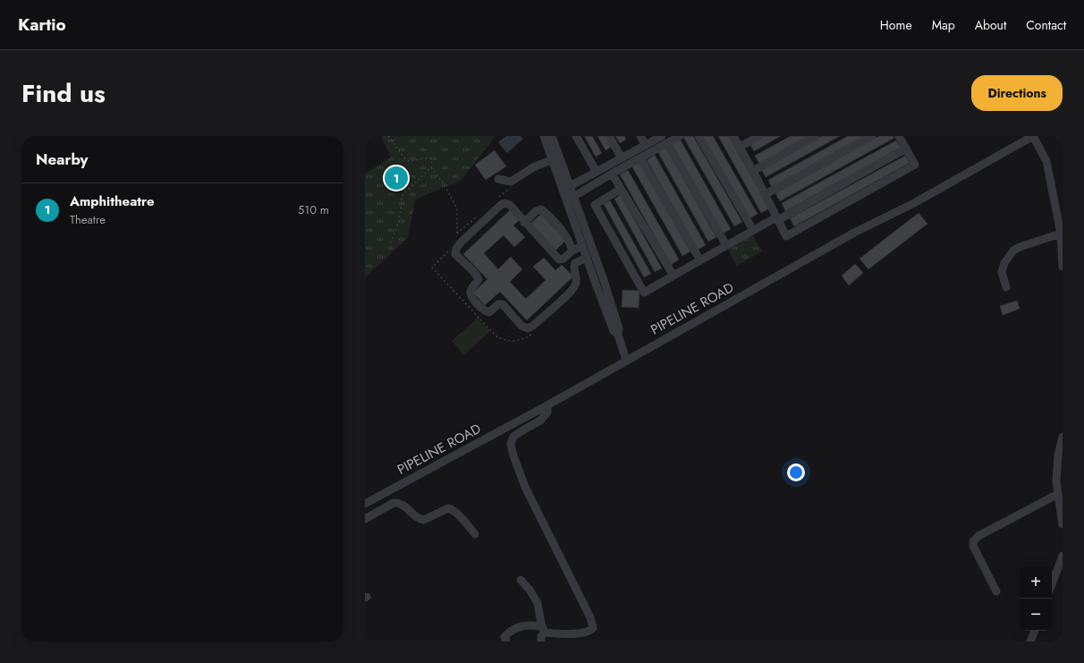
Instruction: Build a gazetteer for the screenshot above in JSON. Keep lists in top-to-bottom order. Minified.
{"streets":{"street":["PIPELINE ROAD"]},"page":{"header":"Kartio","nav":["Home","Map","About","Contact"],"title":"Find us","buttons":"Directions","heading":"Nearby","pins":"1","list":[{"mark":"1","name":"Amphitheatre","note":"Theatre","value":"510 m"}],"map_buttons":["+","−"]}}
